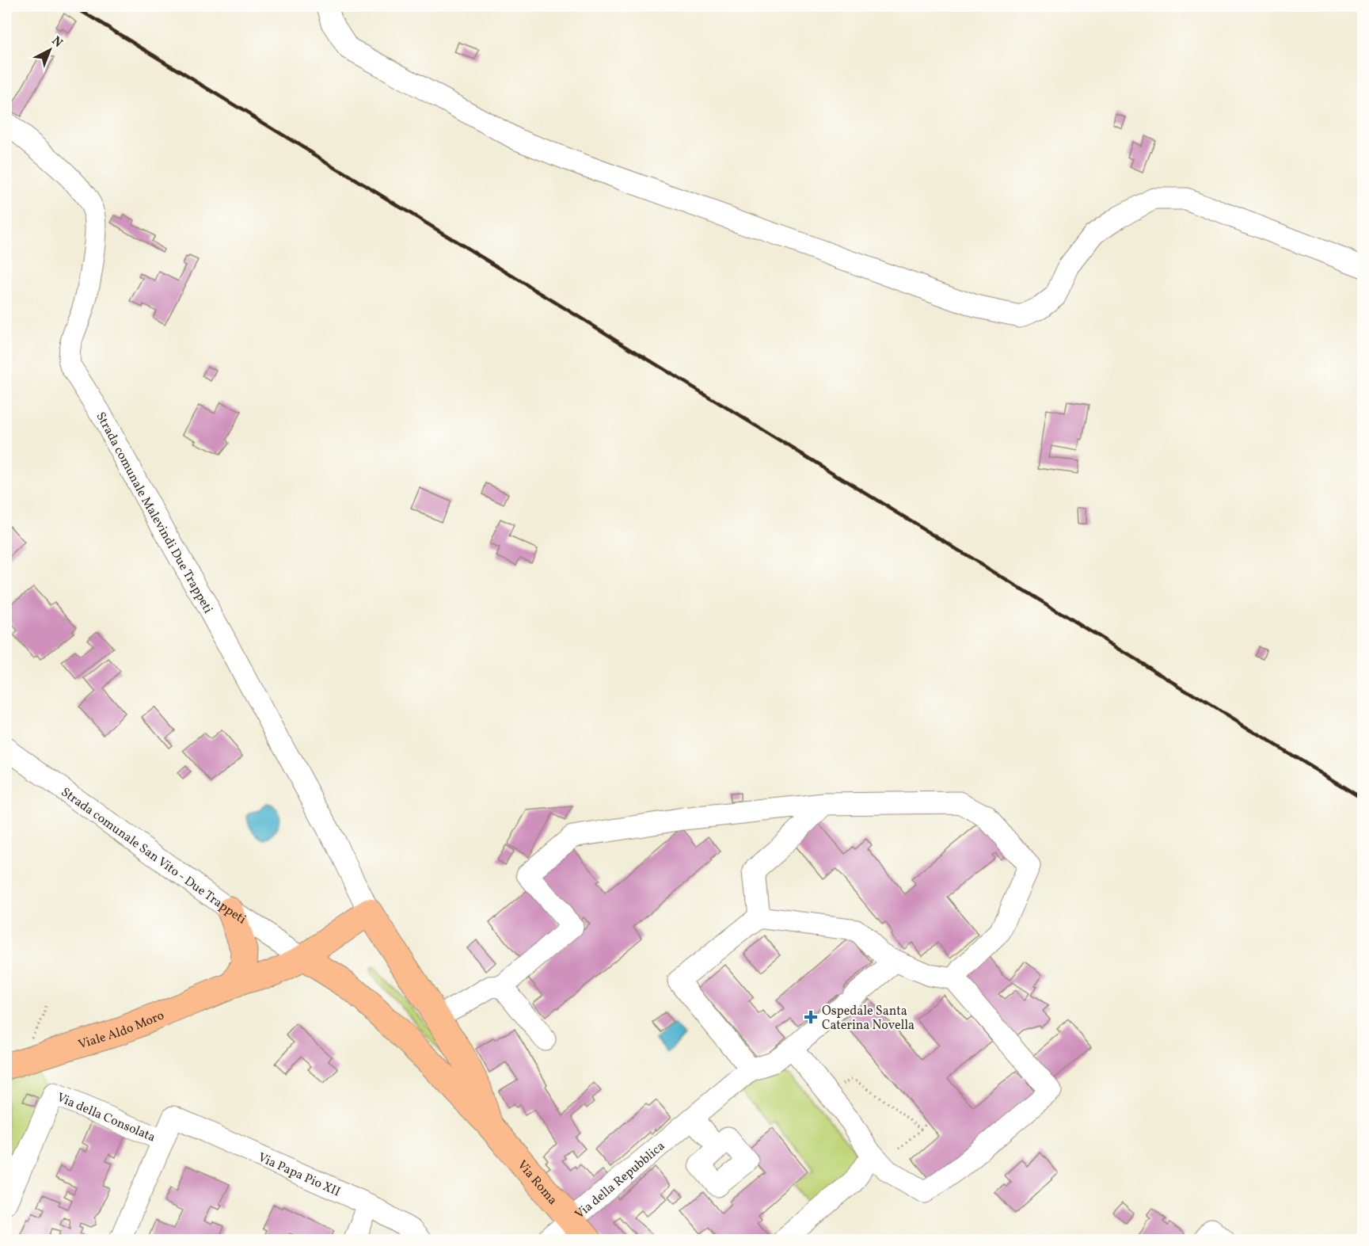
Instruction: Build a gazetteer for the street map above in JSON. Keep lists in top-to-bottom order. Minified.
{"streets":{"main road":["Viale Aldo Moro","Via Roma"],"street":["Strada comunale Malevindi Due Trappeti","Strada comunale San Vito - Due Trappeti","Via della Consolata","Via Papa Pio XII","Via della Repubblica"]},"crossings":[["Strada comunale Malevindi Due Trappeti","Viale Aldo Moro"],["Strada comunale San Vito - Due Trappeti","Viale Aldo Moro"],["Strada comunale San Vito - Due Trappeti","Via Roma"],["Viale Aldo Moro","Via Roma"],["Via della Consolata","Via Papa Pio XII"],["Via della Repubblica","Via Roma"]],"places":{"health":["Ospedale Santa Caterina Novella"]},"north":"top right"}
